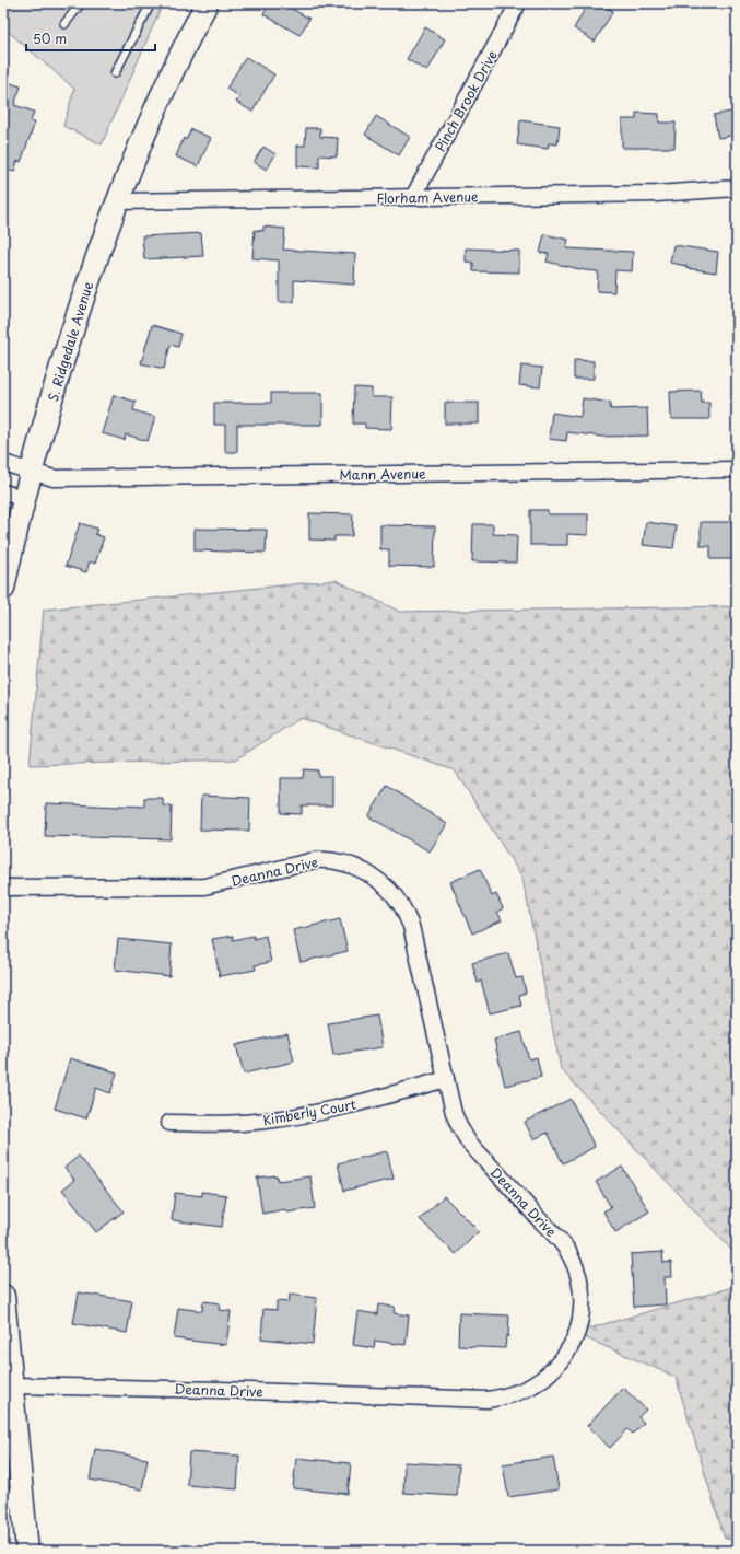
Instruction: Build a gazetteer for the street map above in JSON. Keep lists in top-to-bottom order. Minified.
{"streets":{"main road":["S. Ridgedale Avenue"],"street":["Pinch Brook Drive","Florham Avenue","Mann Avenue","Deanna Drive","Kimberly Court"]},"crossings":[["Pinch Brook Drive","Florham Avenue"],["Florham Avenue","S. Ridgedale Avenue"],["S. Ridgedale Avenue","Mann Avenue"],["Deanna Drive","Kimberly Court"]],"scale_bar":"50 m"}
